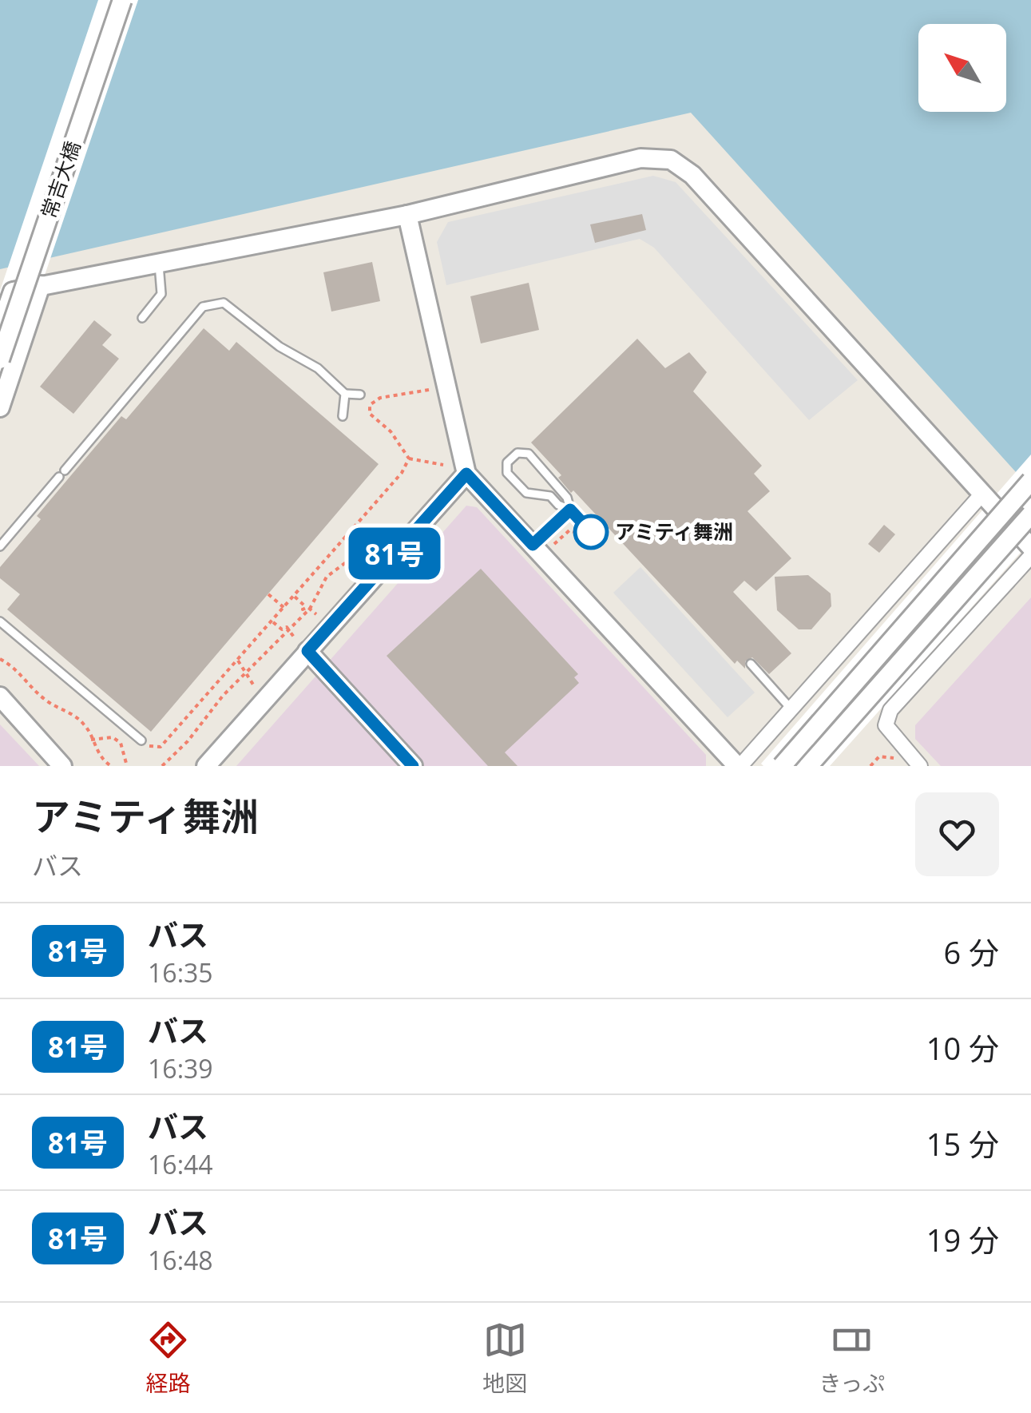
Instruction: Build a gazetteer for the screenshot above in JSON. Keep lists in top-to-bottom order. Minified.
{"streets":{"street":["常吉大橋"]},"places":["アミティ舞洲"],"lines":["bus line 81号"],"north":"top left","page":{"on_map":"81号","heading":["アミティ舞洲","バス"],"list":[{"mark":"81号","name":"バス","note":"16:35","value":"6 分"},{"mark":"81号","name":"バス","note":"16:39","value":"10 分"},{"mark":"81号","name":"バス","note":"16:44","value":"15 分"},{"mark":"81号","name":"バス","note":"16:48","value":"19 分"}],"tabs":["経路","地図","きっぷ"]}}
